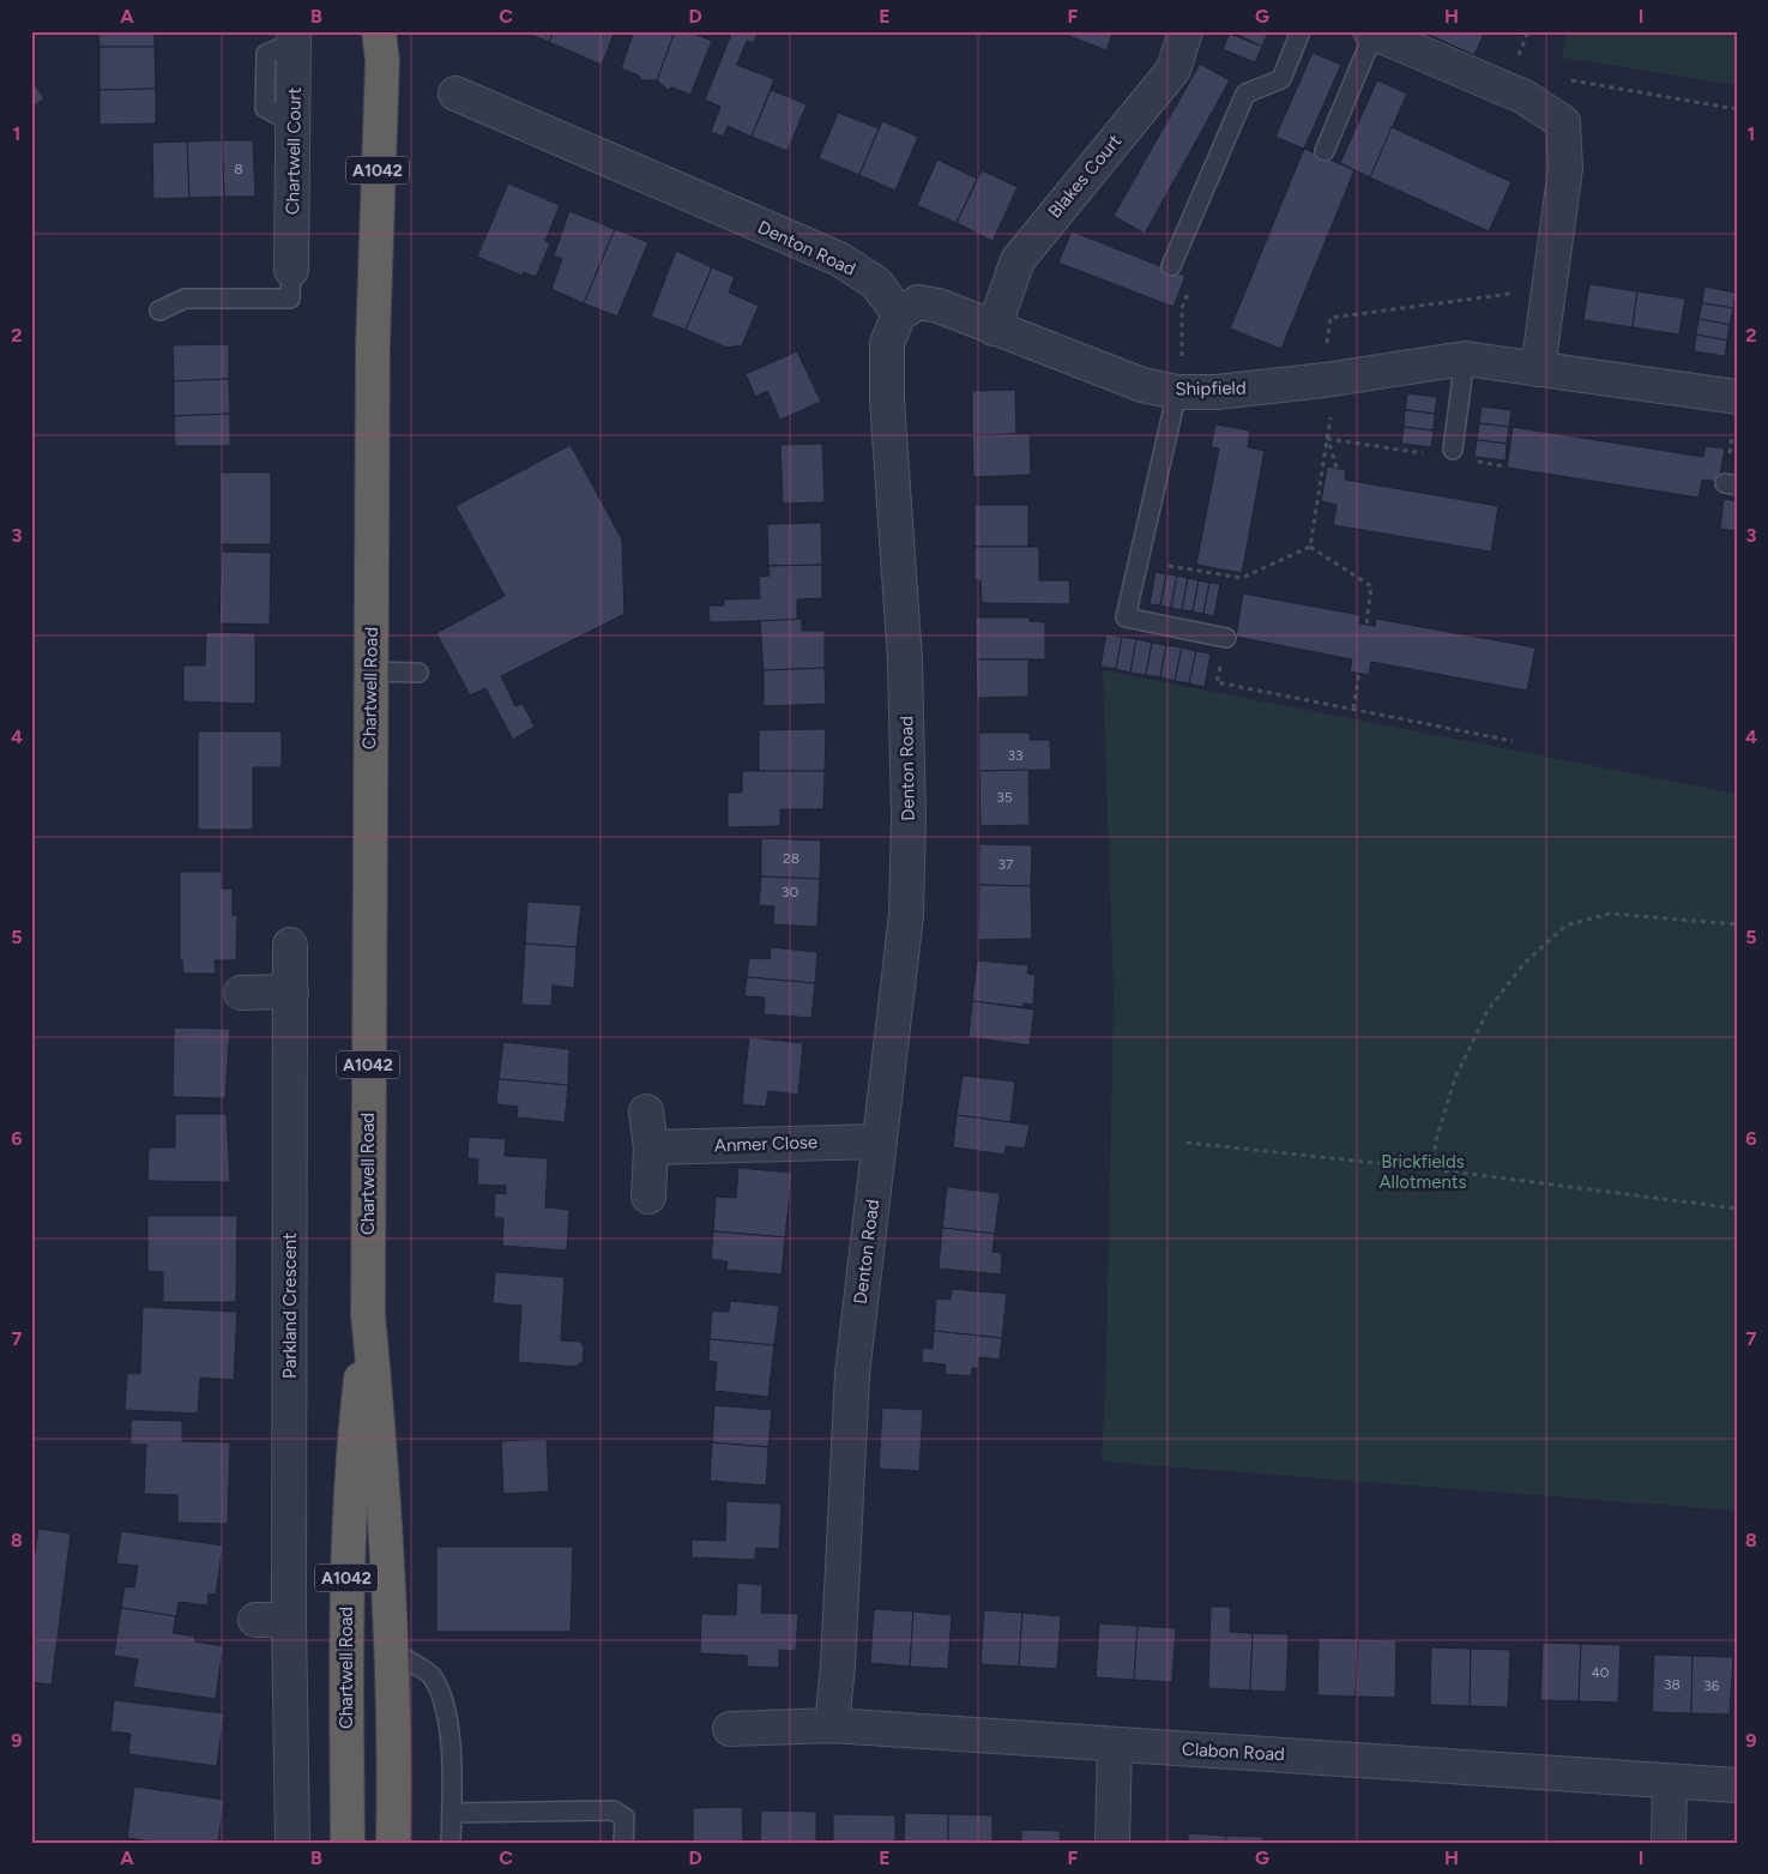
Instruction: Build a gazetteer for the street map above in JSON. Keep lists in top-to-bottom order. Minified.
{"streets":{"highway":["A1042","Chartwell Road"],"street":["Chartwell Court","Blakes Court","Denton Road","Shipfield","Anmer Close","Parkland Crescent","Clabon Road"]},"crossings":[["Blakes Court","Shipfield"],["Denton Road","Shipfield"],["Denton Road","Anmer Close"],["Denton Road","Clabon Road"]],"parks":["Brickfields Allotments"],"house_numbers":["8","33","35","28","37","30","40","38","36"],"grid":{"columns":["A","B","C","D","E","F","G","H","I"],"rows":["1","2","3","4","5","6","7","8","9"]}}
